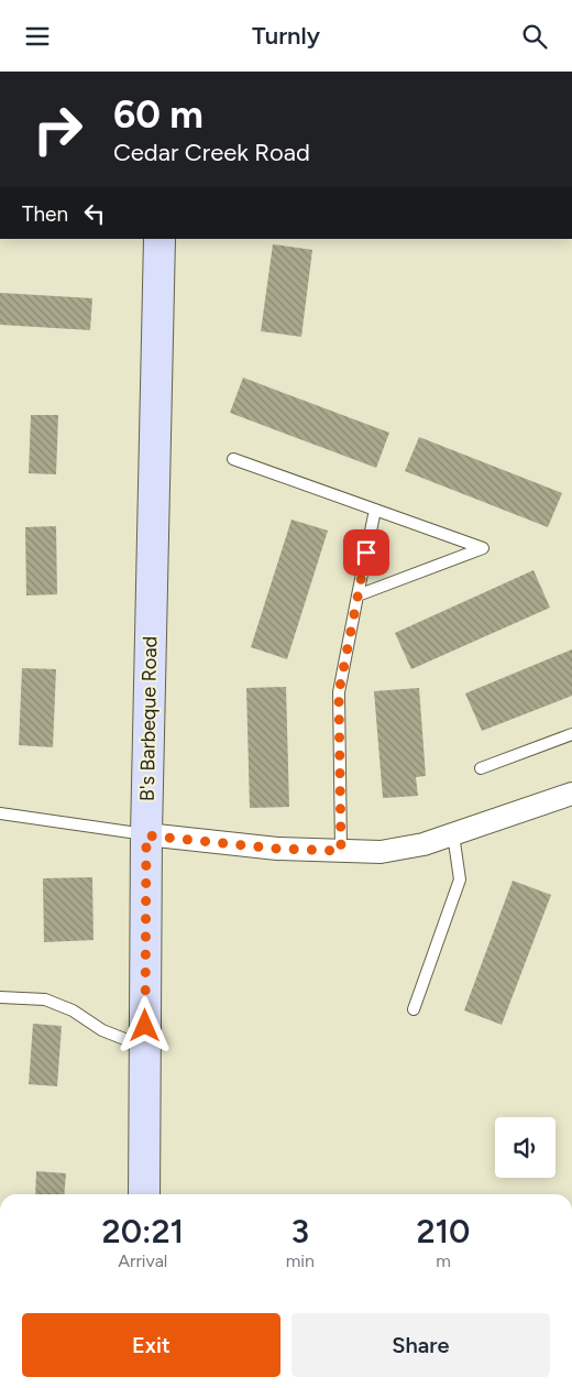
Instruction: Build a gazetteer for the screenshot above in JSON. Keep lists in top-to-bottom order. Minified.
{"streets":{"street":["B's Barbeque Road"]},"page":{"header":"Turnly","turn":["60 m","Cedar Creek Road"],"then":"Then","eta":["20:21","Arrival","3","min","210","m"],"buttons":["Exit","Share"]}}
